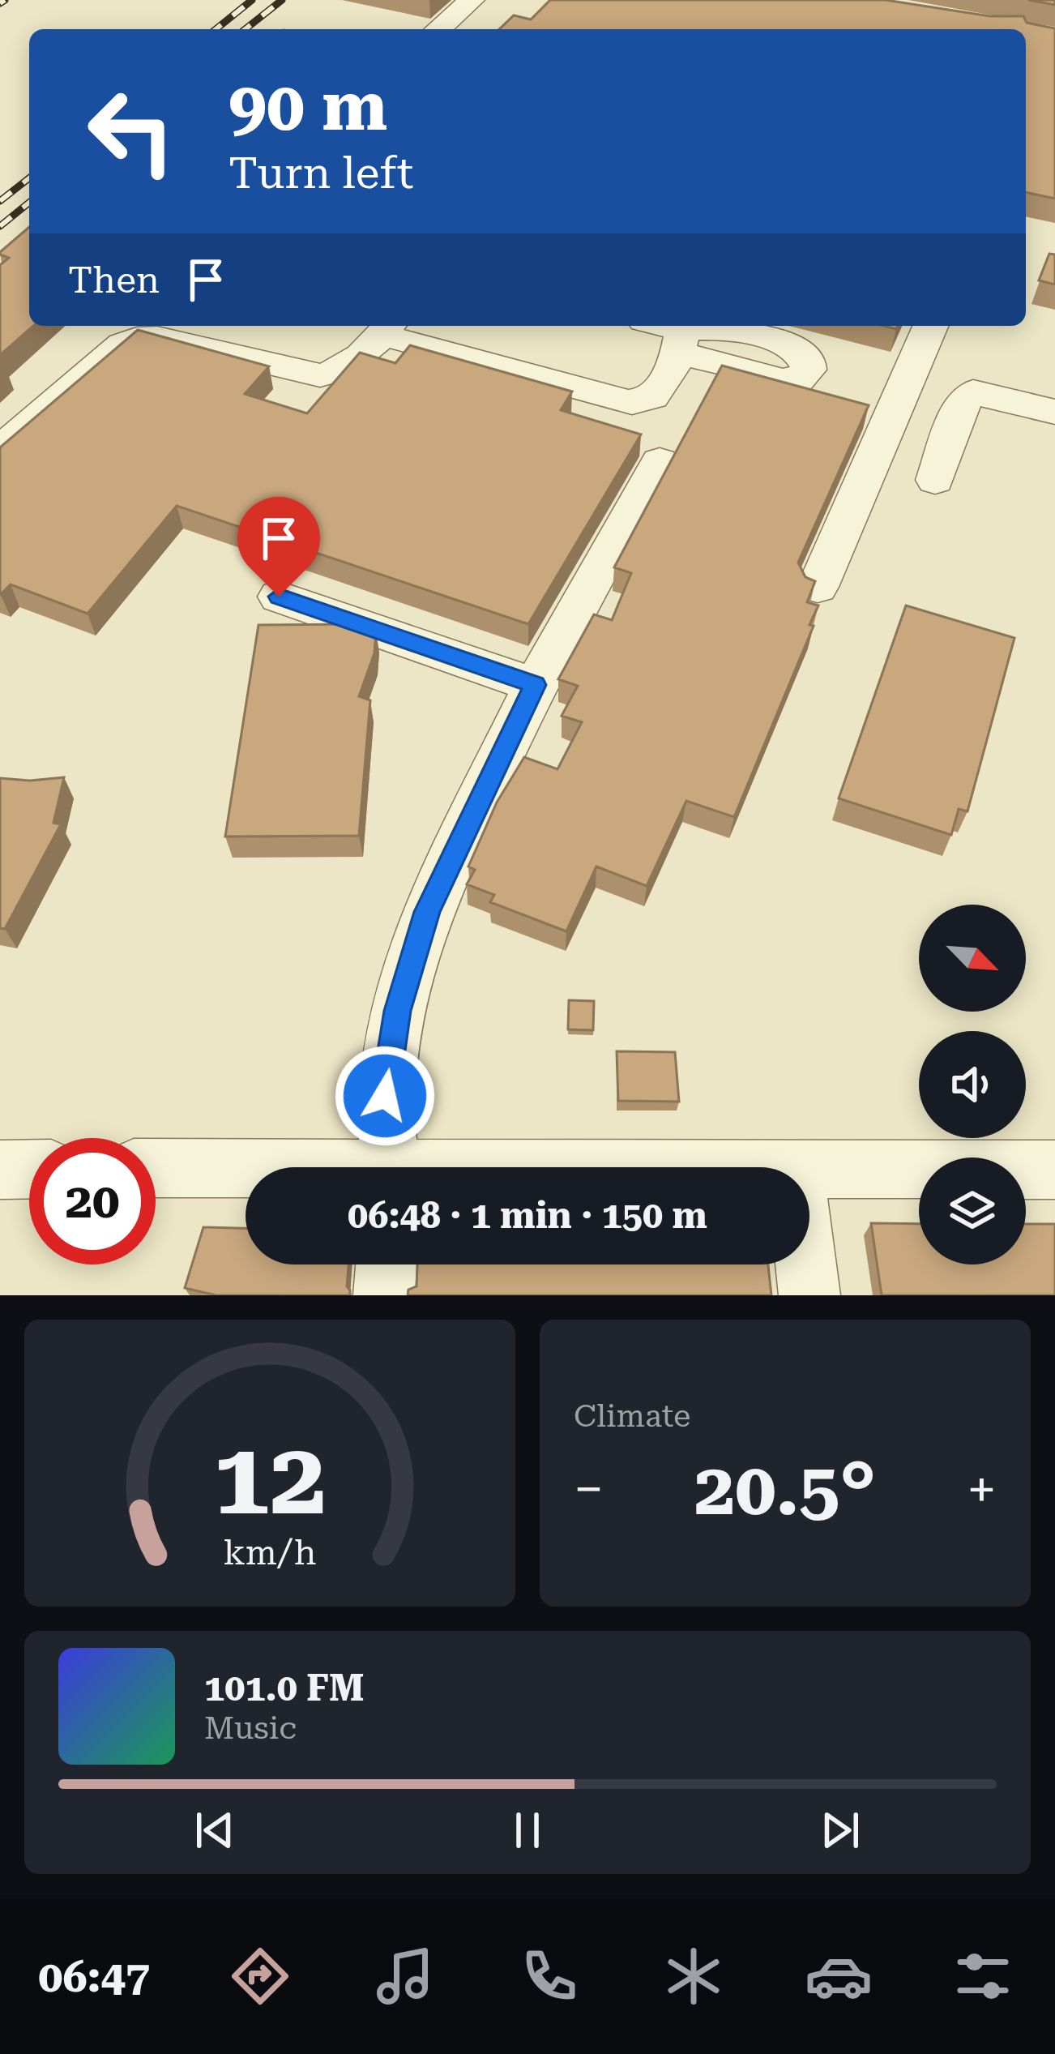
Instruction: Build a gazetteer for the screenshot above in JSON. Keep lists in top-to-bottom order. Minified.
{"north":"bottom right","page":{"turn":["90 m","Turn left"],"then":"Then","limit":"20","trip":"06:48 · 1 min · 150 m","tile":"Climate","heat":["−","20.5°","+"],"song":["101.0 FM","Music"],"tabs":"06:47","gauge":["12","km/h"]}}
